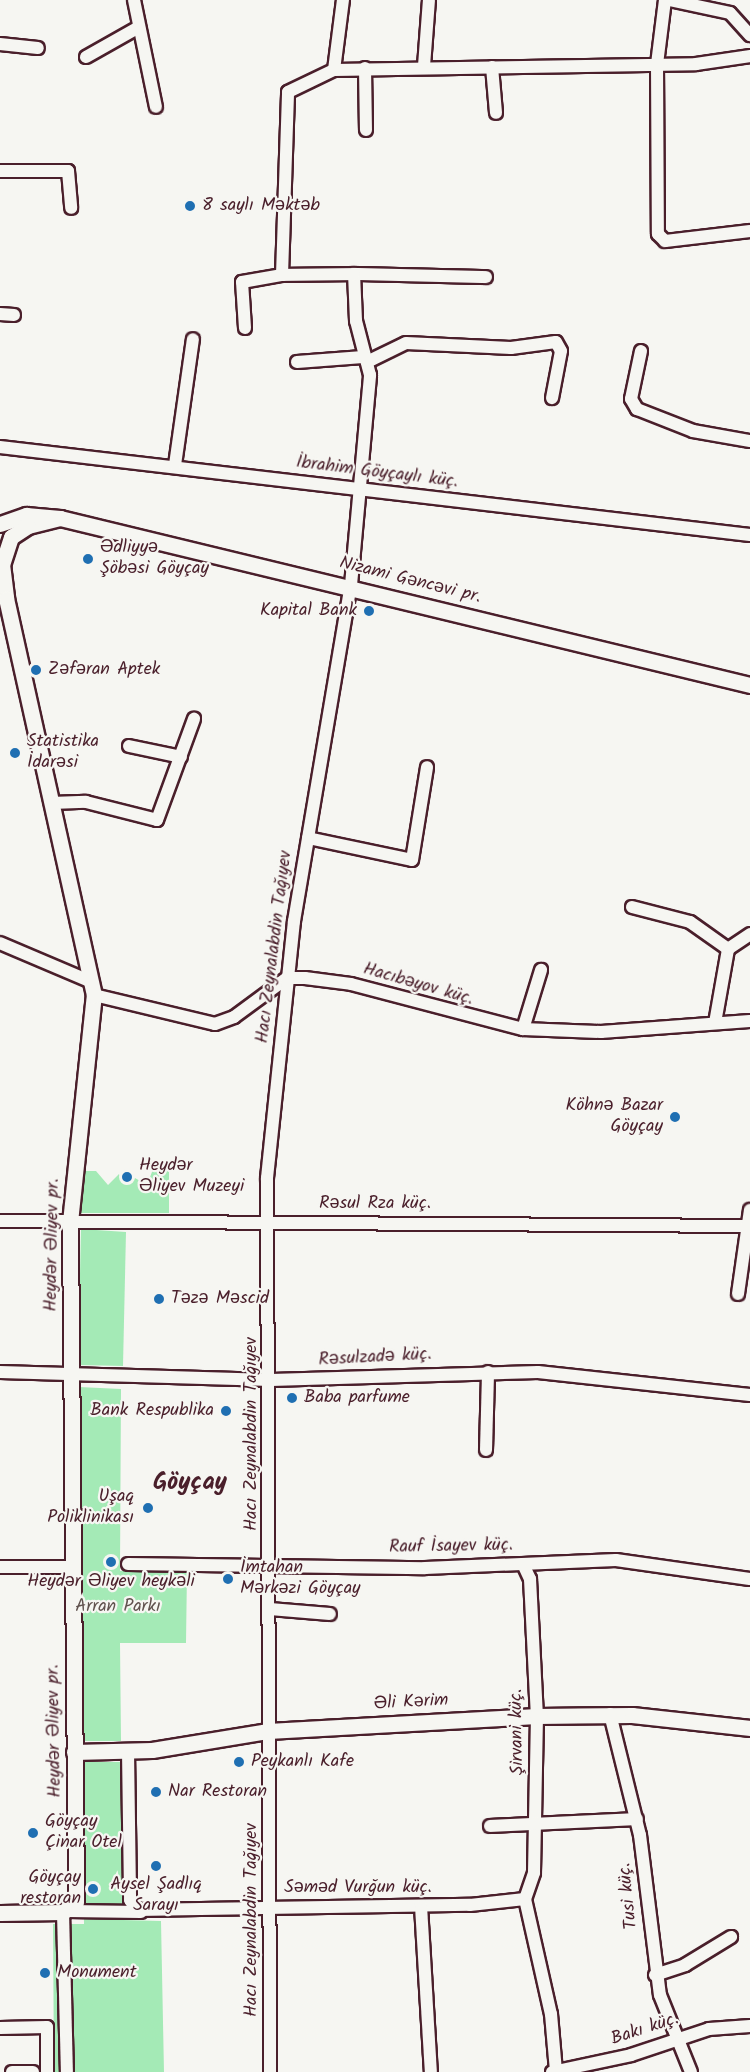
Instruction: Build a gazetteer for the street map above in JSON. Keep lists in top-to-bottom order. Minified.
{"streets":{"main road":["Nizami Gəncəvi pr.","Heydər Əliyev pr.","Əli Kərim"],"street":["İbrahim Göyçaylı küç.","Hacı Zeynalabdin Tağıyev","Hacıbəyov küç.","Rəsul Rza küç.","Rəsulzadə küç.","Rauf İsayev küç.","Şirvani küç.","Səməd Vurğun küç.","Tusi küç.","Bakı küç."]},"crossings":[["İbrahim Göyçaylı küç.","Hacı Zeynalabdin Tağıyev"],["Nizami Gəncəvi pr.","Hacı Zeynalabdin Tağıyev"],["Hacı Zeynalabdin Tağıyev","Hacıbəyov küç."],["Hacı Zeynalabdin Tağıyev","Rəsul Rza küç."],["Hacı Zeynalabdin Tağıyev","Rəsulzadə küç."],["Hacı Zeynalabdin Tağıyev","Rauf İsayev küç."],["Hacı Zeynalabdin Tağıyev","Əli Kərim"],["Hacı Zeynalabdin Tağıyev","Səməd Vurğun küç."],["Rəsul Rza küç.","Heydər Əliyev pr."],["Heydər Əliyev pr.","Rəsulzadə küç."],["Heydər Əliyev pr.","Əli Kərim"],["Heydər Əliyev pr.","Səməd Vurğun küç."],["Rauf İsayev küç.","Şirvani küç."],["Əli Kərim","Şirvani küç."],["Əli Kərim","Tusi küç."],["Şirvani küç.","Səməd Vurğun küç."],["Tusi küç.","Bakı küç."]],"districts":["Göyçay"],"parks":["Arran Parkı"],"places":["8 saylı Məktəb","Ədliyyə Şöbəsi Göyçay","Kapital Bank","Zəfəran Aptek","Statistika İdarəsi","Köhnə Bazar Göyçay","Heydər Əliyev Muzeyi","Təzə Məscid","Baba parfume","Bank Respublika","Uşaq Poliklinikası","Heydər Əliyev heykəli","İmtahan Mərkəzi Göyçay","Peykanlı Kafe","Nar Restoran","Göyçay Çinar Otel","Aysel Şadlıq Sarayı","Göyçay restoran","Monument"]}
